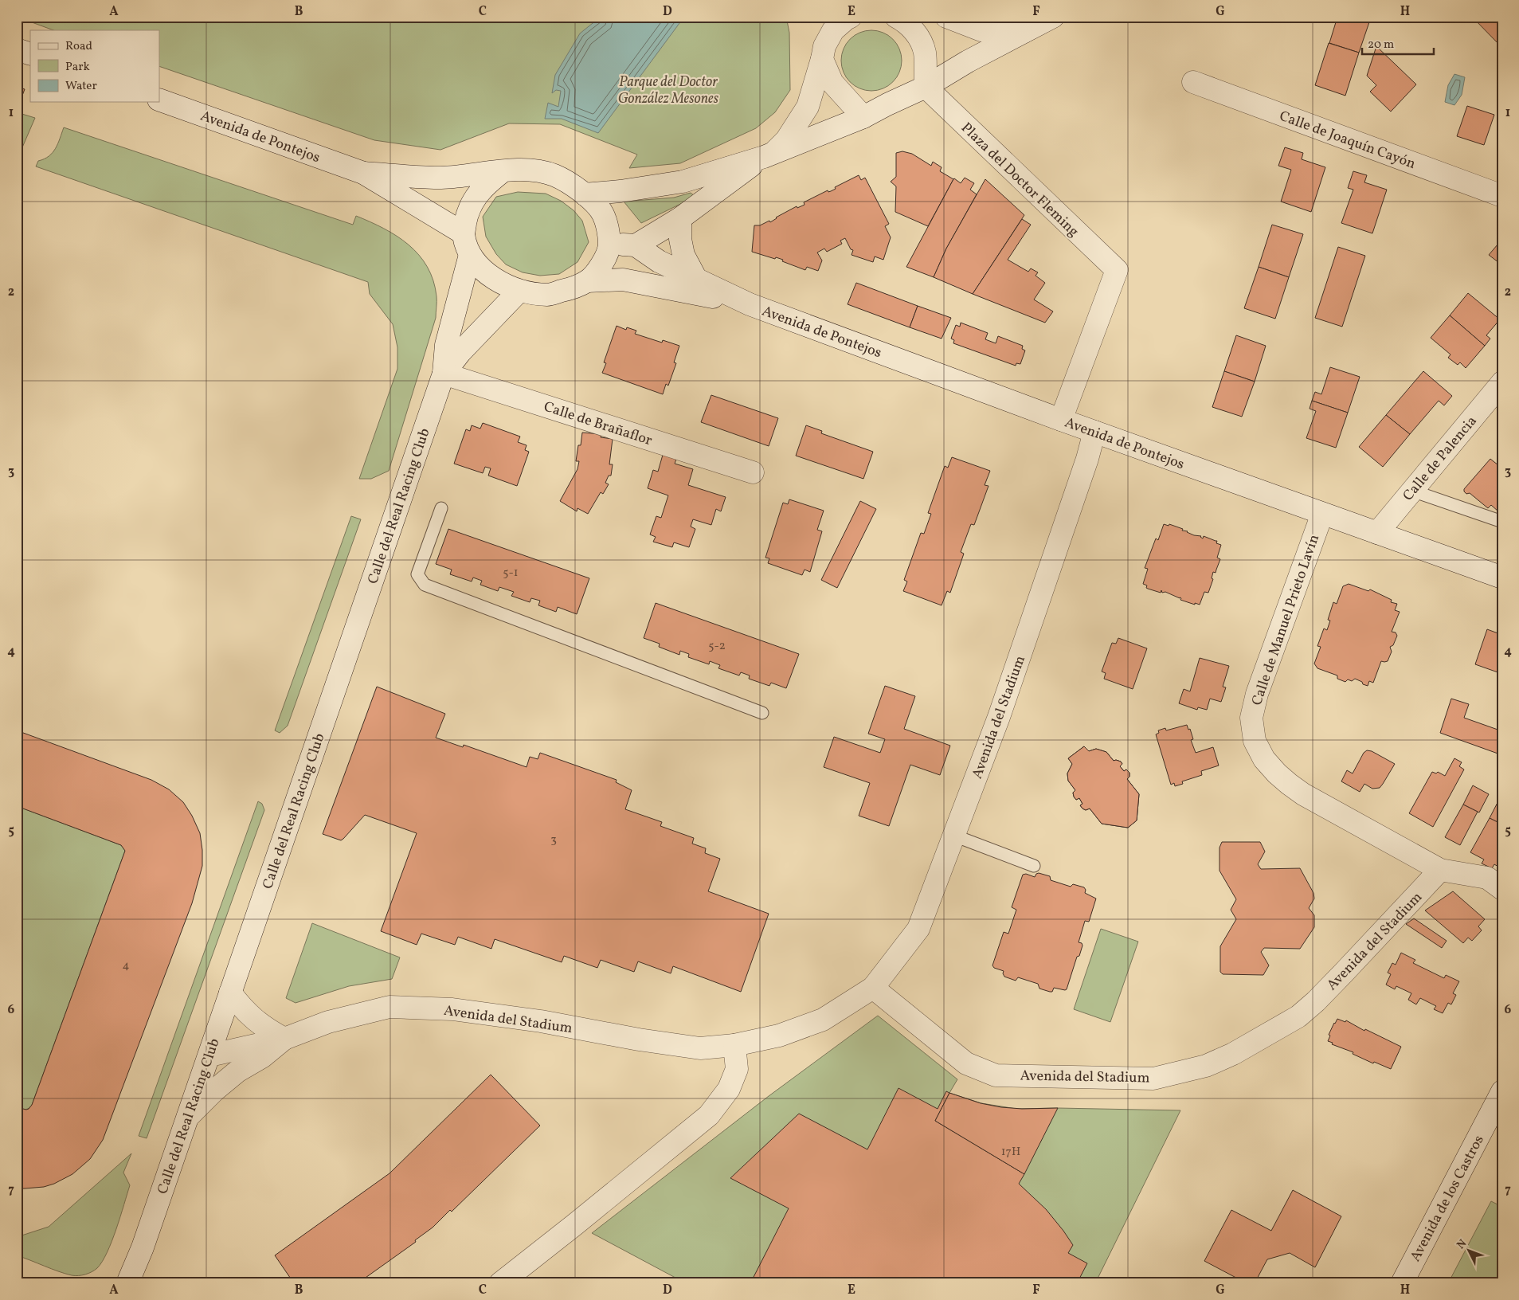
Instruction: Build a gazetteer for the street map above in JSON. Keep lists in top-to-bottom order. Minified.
{"streets":{"street":["Avenida de Pontejos","Calle de Joaquín Cayón","Plaza del Doctor Fleming","Calle de Brañaflor","Calle de Palencia","Calle del Real Racing Club","Calle de Manuel Prieto Lavín","Avenida del Stadium","Avenida de los Castros"]},"crossings":[["Avenida de Pontejos","Plaza del Doctor Fleming"],["Avenida de Pontejos","Calle de Palencia"],["Avenida de Pontejos","Calle del Real Racing Club"],["Avenida de Pontejos","Calle de Manuel Prieto Lavín"],["Avenida de Pontejos","Avenida del Stadium"],["Calle de Brañaflor","Calle del Real Racing Club"],["Calle del Real Racing Club","Avenida del Stadium"],["Calle de Manuel Prieto Lavín","Avenida del Stadium"]],"parks":["Parque del Doctor González Mesones"],"house_numbers":["5-1","5-2","3","4","17H"],"legend":["Road","Park","Water"],"scale_bar":"20 m","north":"top left","grid":{"columns":["A","B","C","D","E","F","G","H"],"rows":["1","2","3","4","5","6","7"]}}
